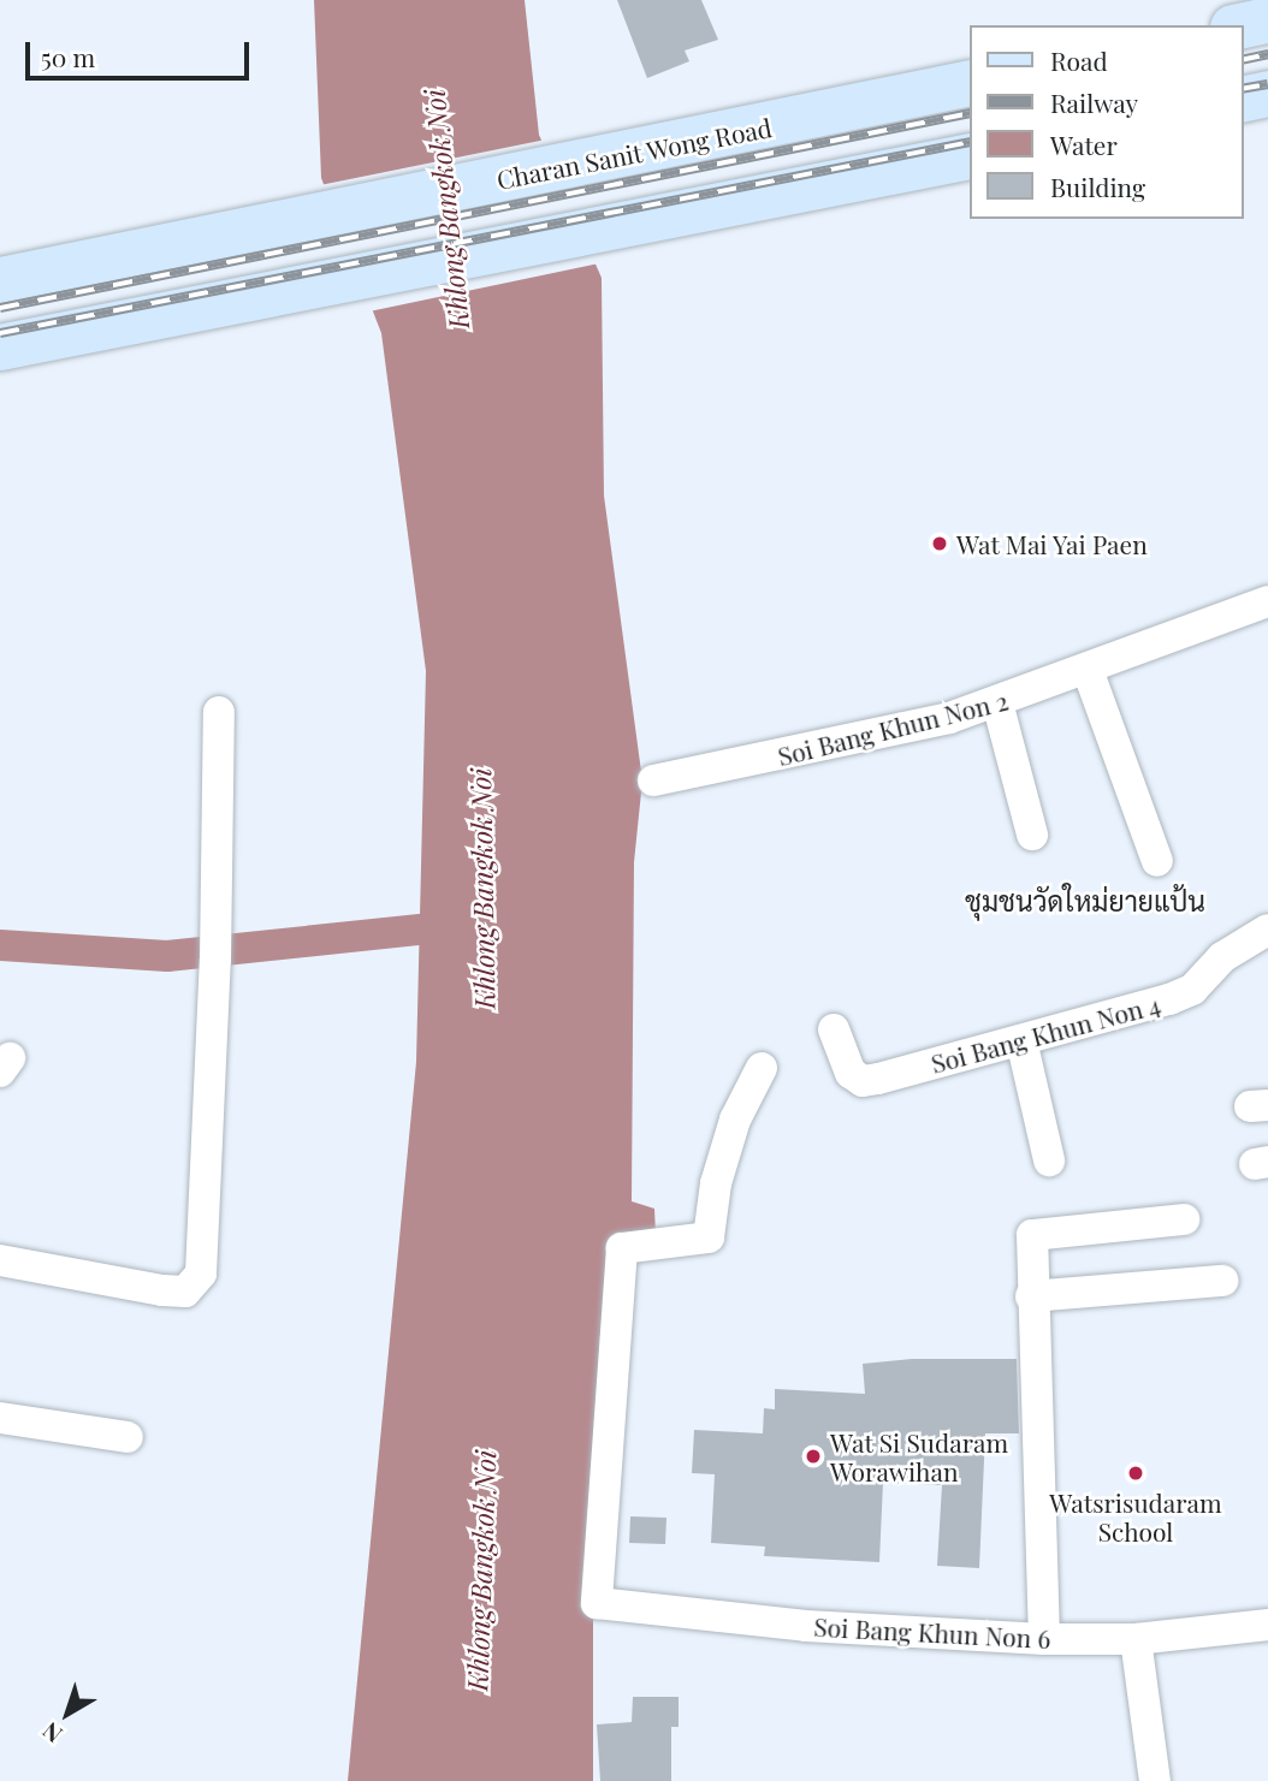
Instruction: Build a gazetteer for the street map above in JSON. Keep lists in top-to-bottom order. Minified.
{"streets":{"main road":["Charan Sanit Wong Road"],"street":["Soi Bang Khun Non 2","Soi Bang Khun Non 4","Soi Bang Khun Non 6"]},"districts":["ชุมชนวัดใหม่ยายแป้น"],"water":["Khlong Bangkok Noi"],"places":["Wat Mai Yai Paen","Wat Si Sudaram Worawihan","Watsrisudaram School"],"legend":["Road","Railway","Water","Building"],"scale_bar":"50 m","north":"bottom left"}
